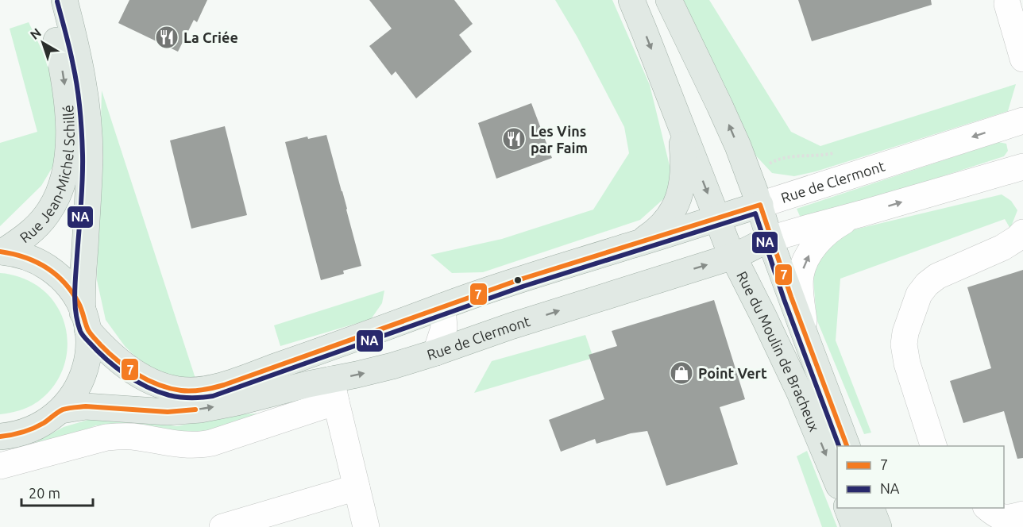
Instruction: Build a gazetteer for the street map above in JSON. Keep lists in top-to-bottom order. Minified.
{"streets":{"main road":["Rue Jean-Michel Schillé","Rue de Clermont","Rue du Moulin de Bracheux"]},"crossings":[["Rue Jean-Michel Schillé","Rue de Clermont"],["Rue de Clermont","Rue du Moulin de Bracheux"]],"places":{"restaurant":["La Criée","Les Vins par Faim"],"shop":["Point Vert"]},"lines":["transit line NA","transit line 7"],"legend":["7","NA"],"scale_bar":"20 m","north":"top left"}
